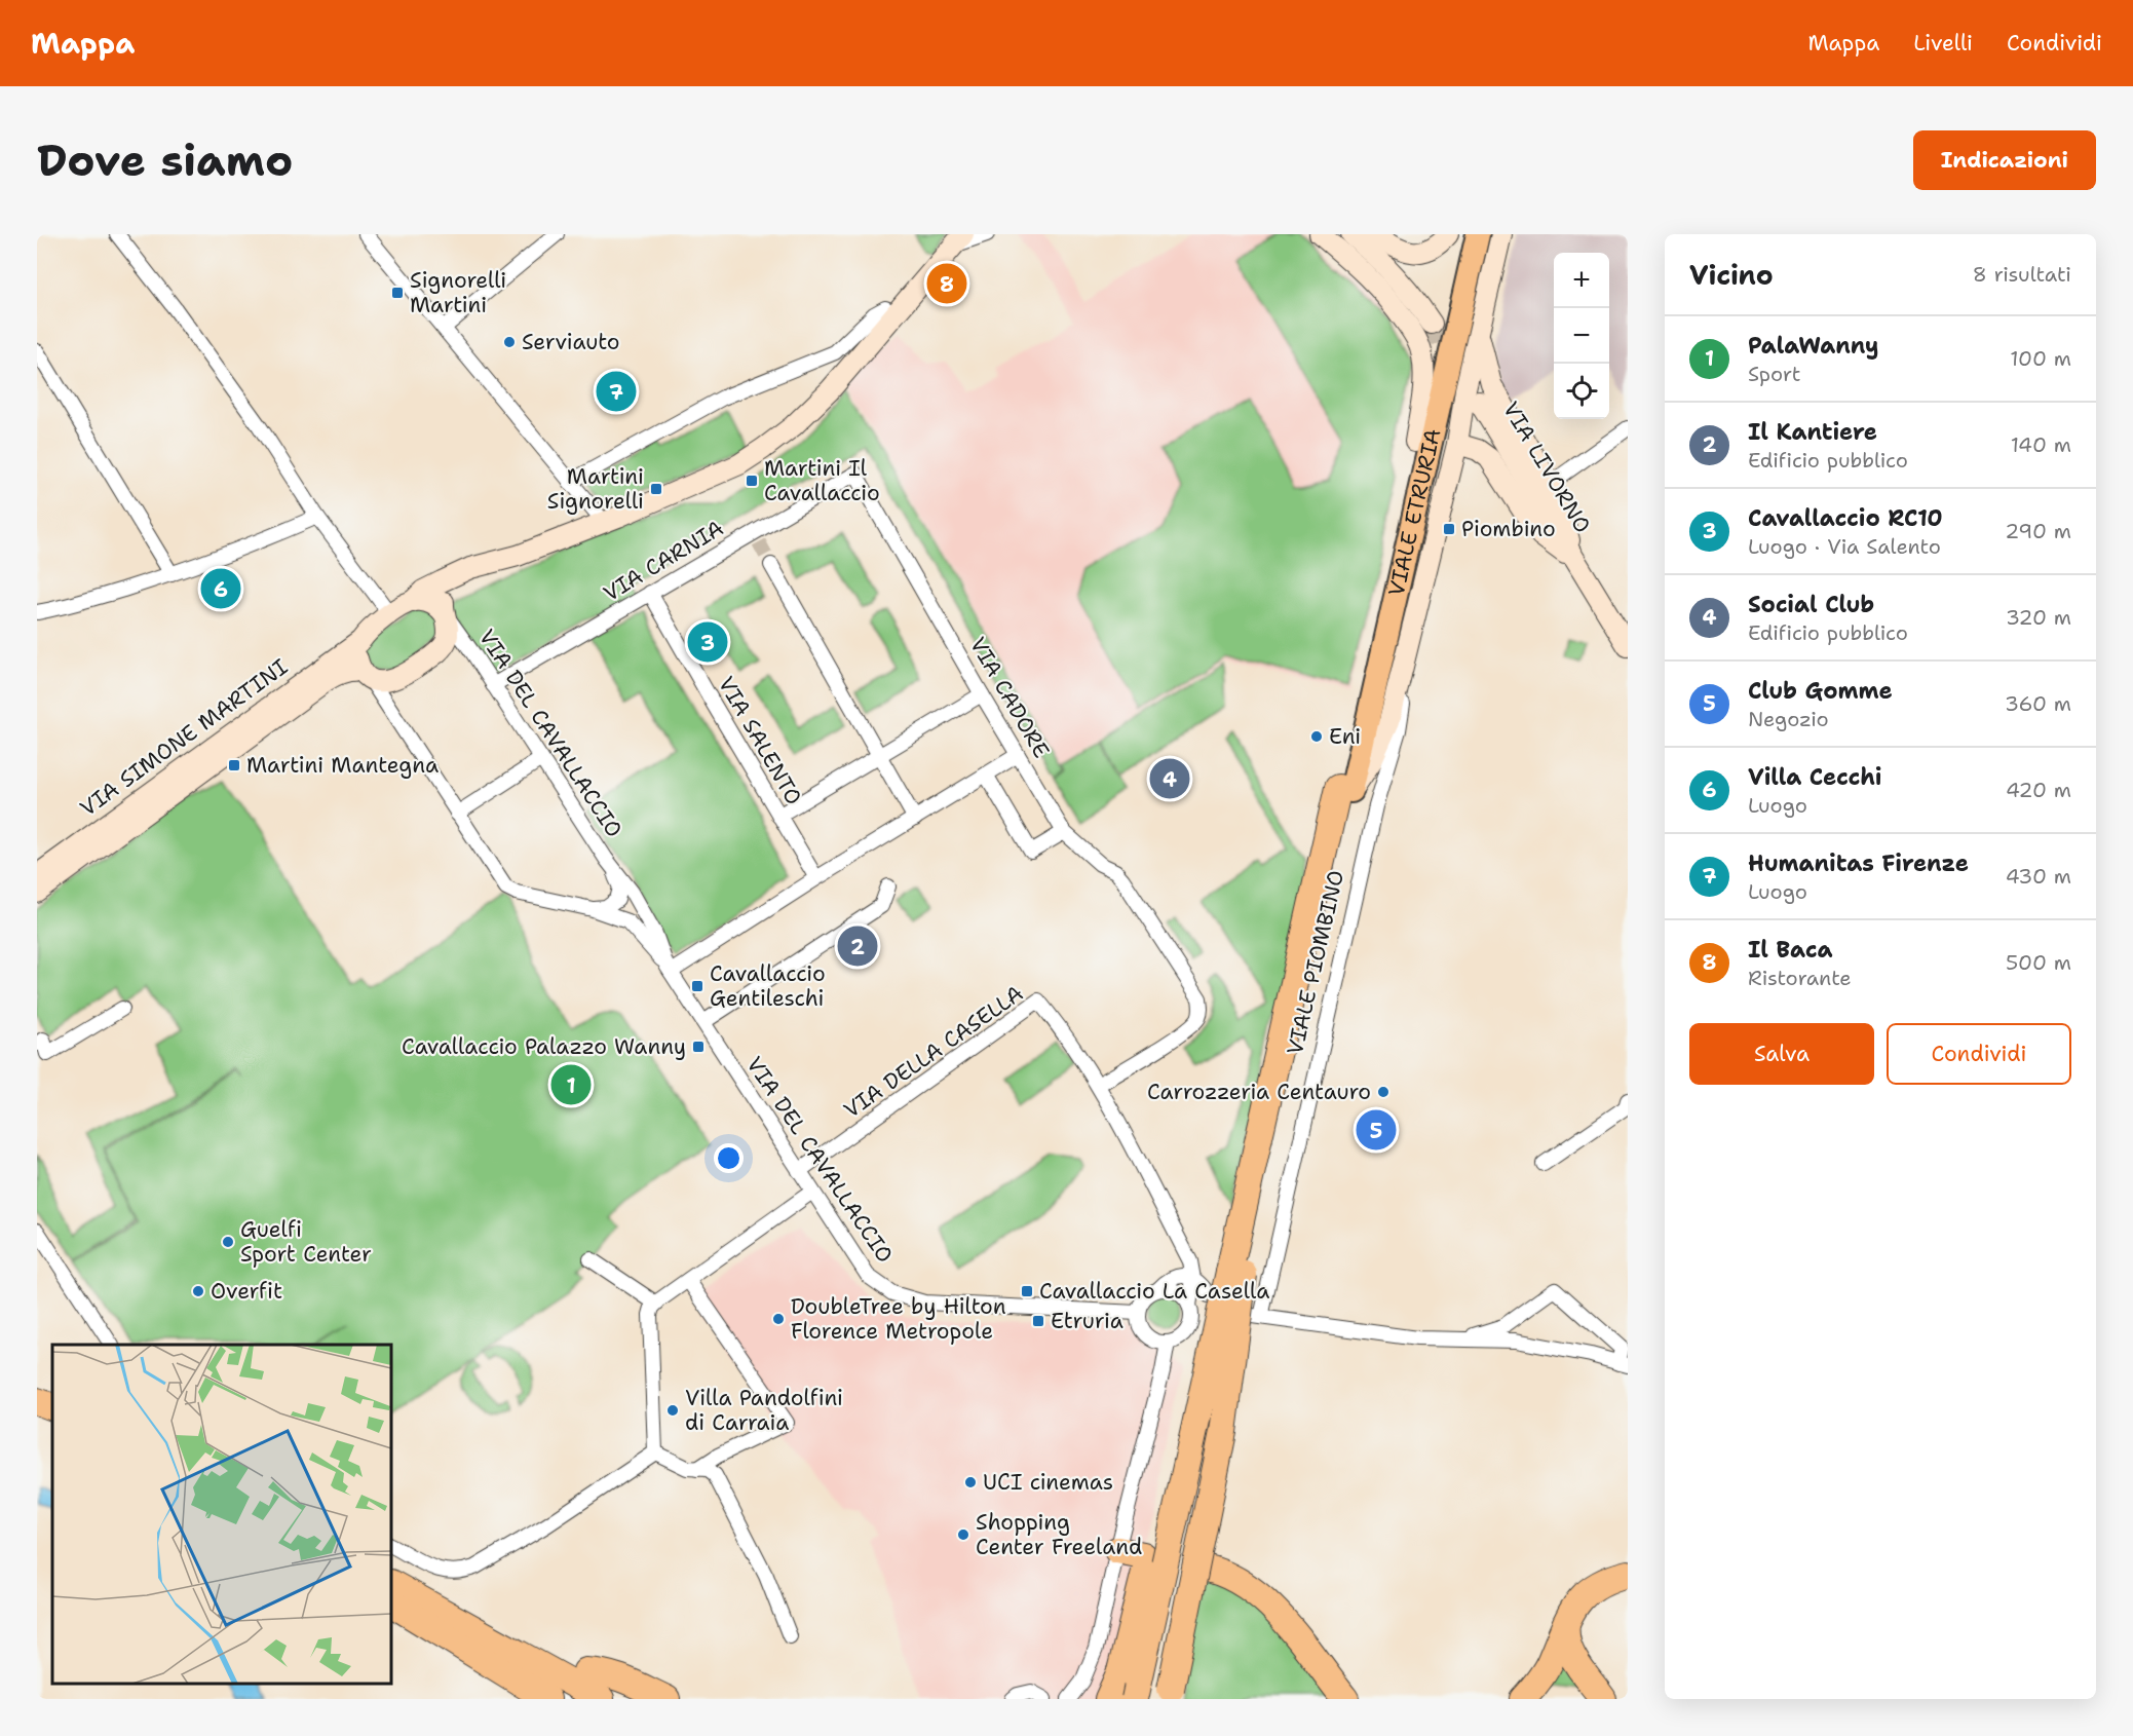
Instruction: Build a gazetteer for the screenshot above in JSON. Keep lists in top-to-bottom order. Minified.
{"streets":{"main road":["VIALE ETRURIA"],"street":["VIA LIVORNO","VIA CARNIA","VIA CADORE","VIA DEL CAVALLACCIO","VIA SIMONE MARTINI","VIA SALENTO","VIALE PIOMBINO","VIA DELLA CASELLA"]},"crossings":[["VIA LIVORNO","VIALE PIOMBINO"],["VIALE ETRURIA","VIALE PIOMBINO"],["VIA CARNIA","VIA CADORE"],["VIA CARNIA","VIA DEL CAVALLACCIO"],["VIA CARNIA","VIA SALENTO"],["VIA DEL CAVALLACCIO","VIA SIMONE MARTINI"],["VIA DEL CAVALLACCIO","VIA DELLA CASELLA"]],"places":{"transit":["Signorelli Martini","Martini Il Cavallaccio","Martini Signorelli","Piombino","Martini Mantegna","Cavallaccio Gentileschi","Cavallaccio Palazzo Wanny","Cavallaccio La Casella","Etruria"],"other":["Serviauto","Eni","Carrozzeria Centauro","Guelfi Sport Center","Overfit","DoubleTree by Hilton Florence Metropole","Villa Pandolfini di Carraia","UCI cinemas","Shopping Center Freeland"]},"page":{"header":"Mappa","nav":["Mappa","Livelli","Condividi"],"buttons":["Indicazioni",["Salva","Condividi"]],"title":"Dove siamo","heading":["Vicino","8 risultati"],"map_buttons":["+","−"],"pins":["8","7","6","3","4","2","1","5"],"list":[{"mark":"1","name":"PalaWanny","note":"Sport","value":"100 m"},{"mark":"2","name":"Il Kantiere","note":"Edificio pubblico","value":"140 m"},{"mark":"3","name":"Cavallaccio RC10","note":"Luogo · Via Salento","value":"290 m"},{"mark":"4","name":"Social Club","note":"Edificio pubblico","value":"320 m"},{"mark":"5","name":"Club Gomme","note":"Negozio","value":"360 m"},{"mark":"6","name":"Villa Cecchi","note":"Luogo","value":"420 m"},{"mark":"7","name":"Humanitas Firenze","note":"Luogo","value":"430 m"},{"mark":"8","name":"Il Baca","note":"Ristorante","value":"500 m"}]}}
